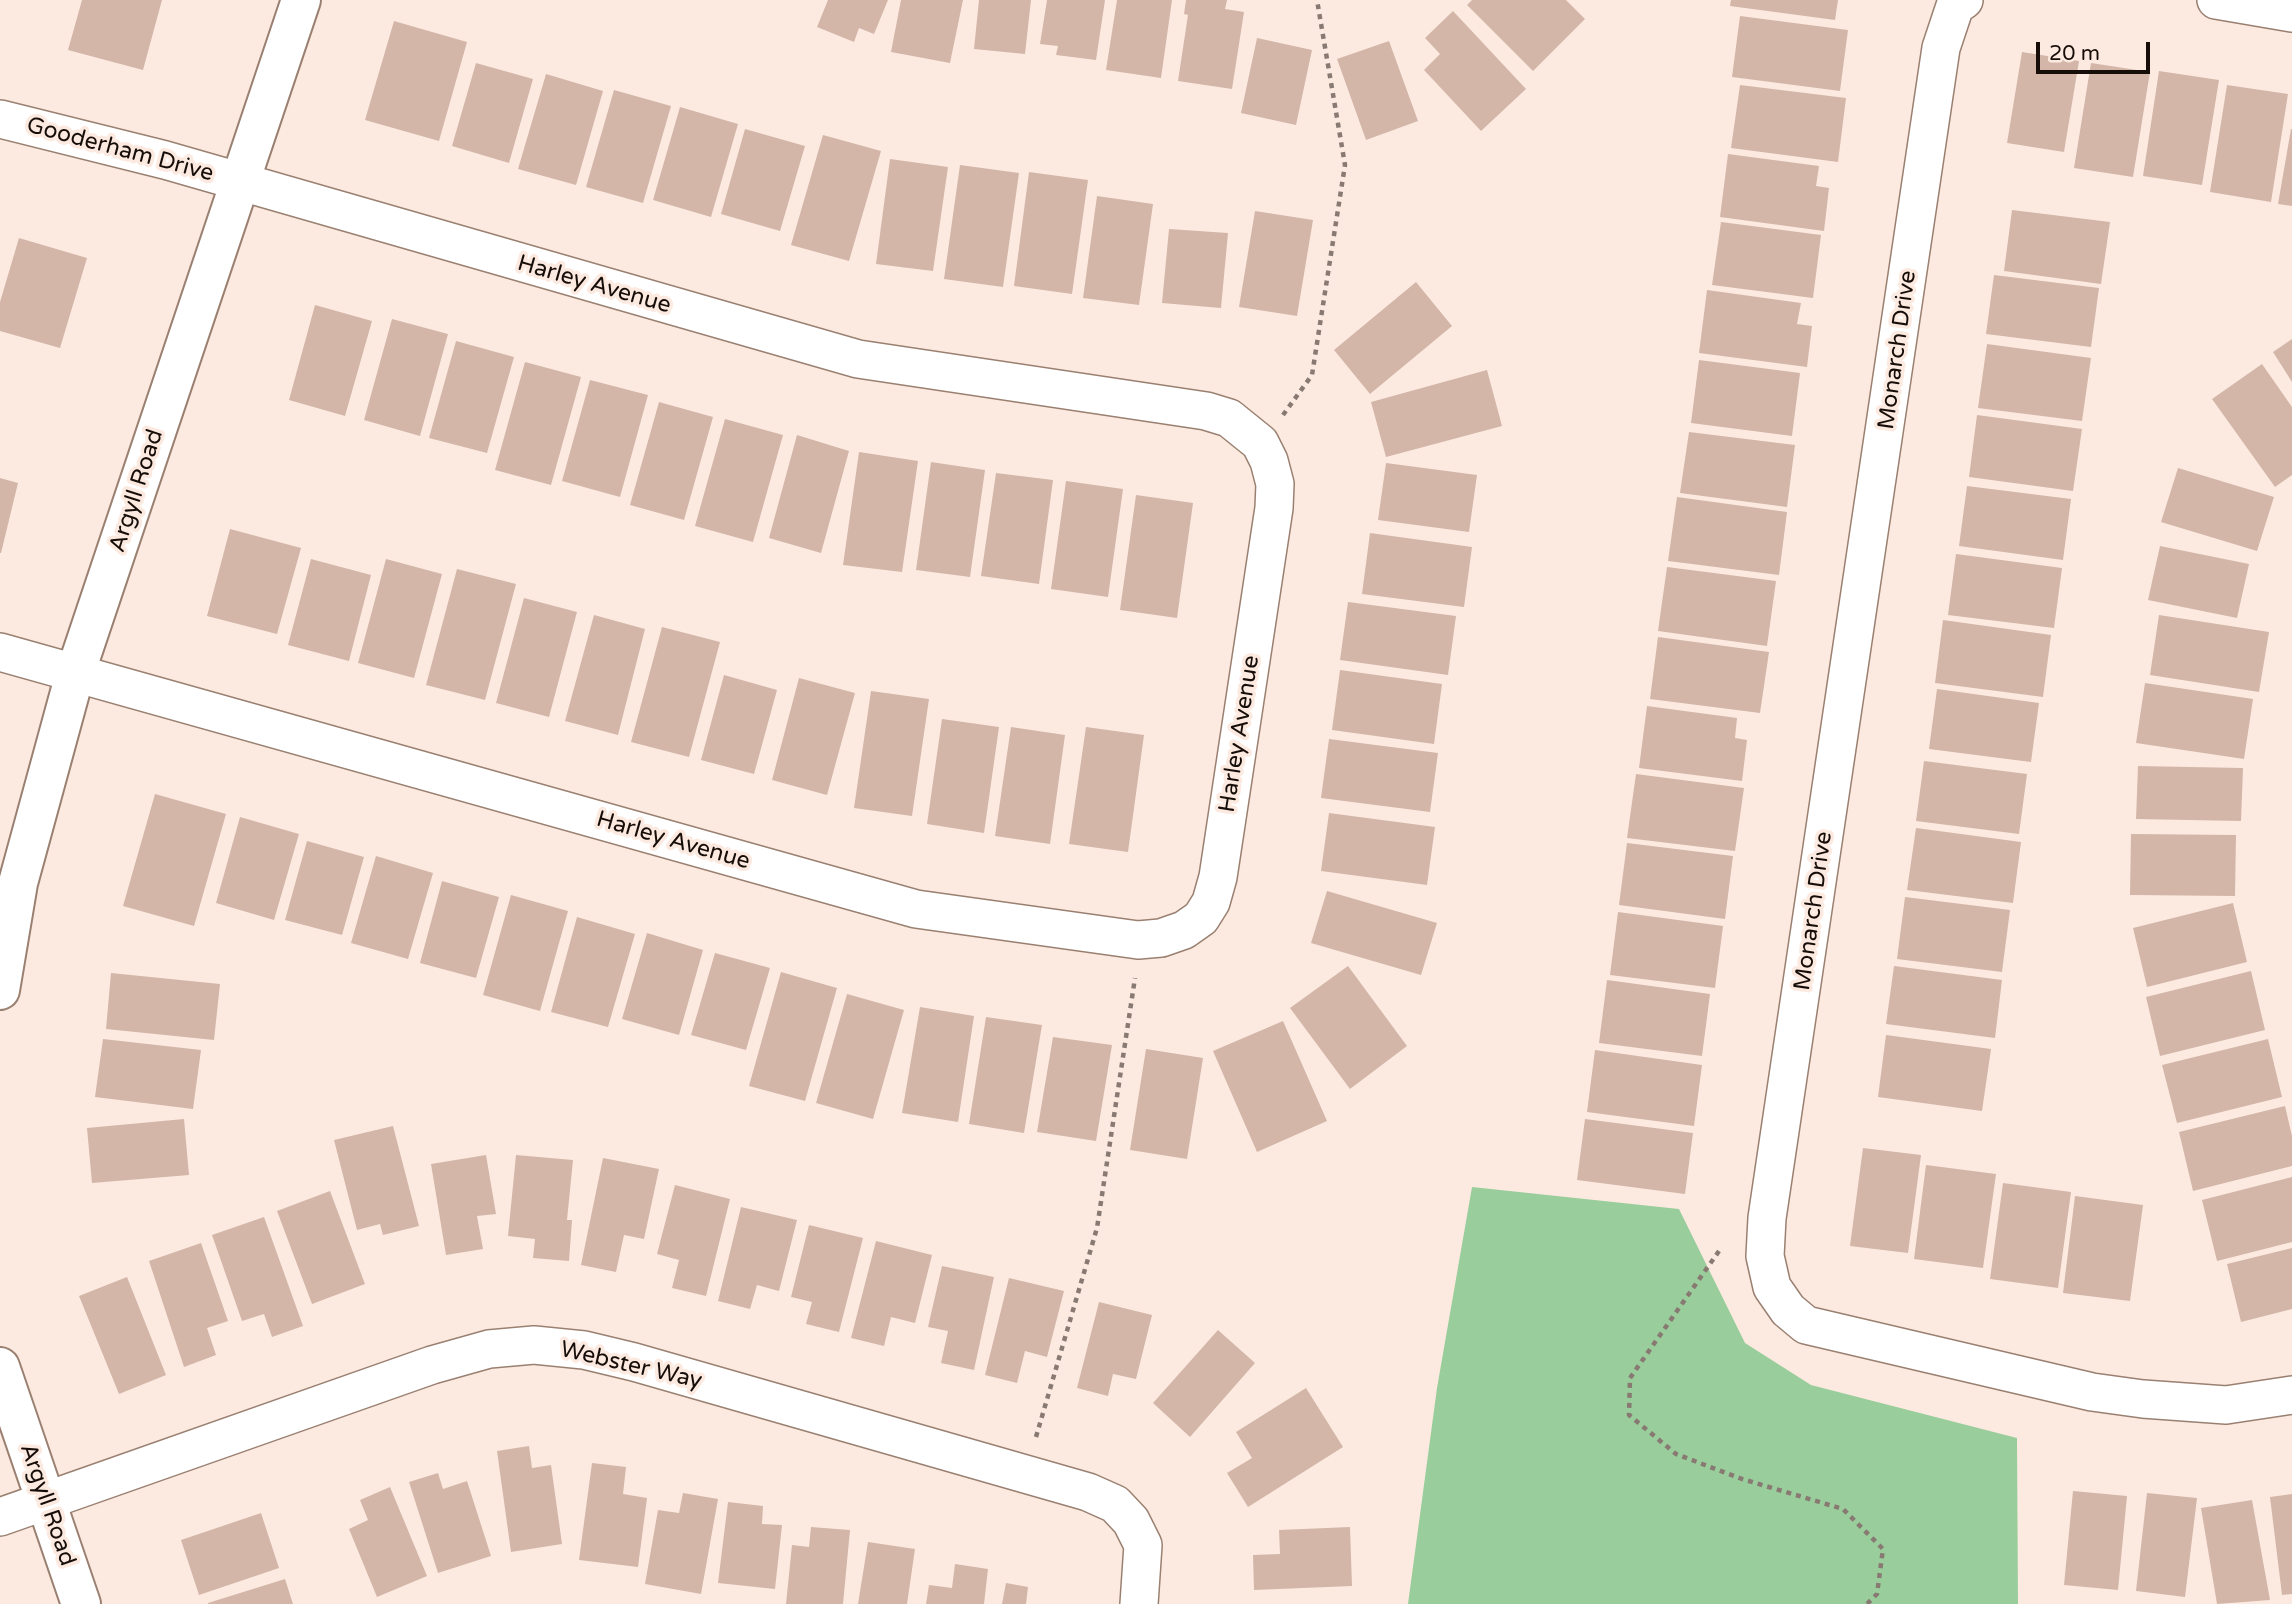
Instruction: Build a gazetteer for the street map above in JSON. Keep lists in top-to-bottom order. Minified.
{"streets":{"street":["Gooderham Drive","Harley Avenue","Monarch Drive","Argyll Road","Webster Way"]},"crossings":[["Gooderham Drive","Harley Avenue"],["Gooderham Drive","Argyll Road"],["Harley Avenue","Argyll Road"],["Argyll Road","Webster Way"]],"scale_bar":"20 m"}
